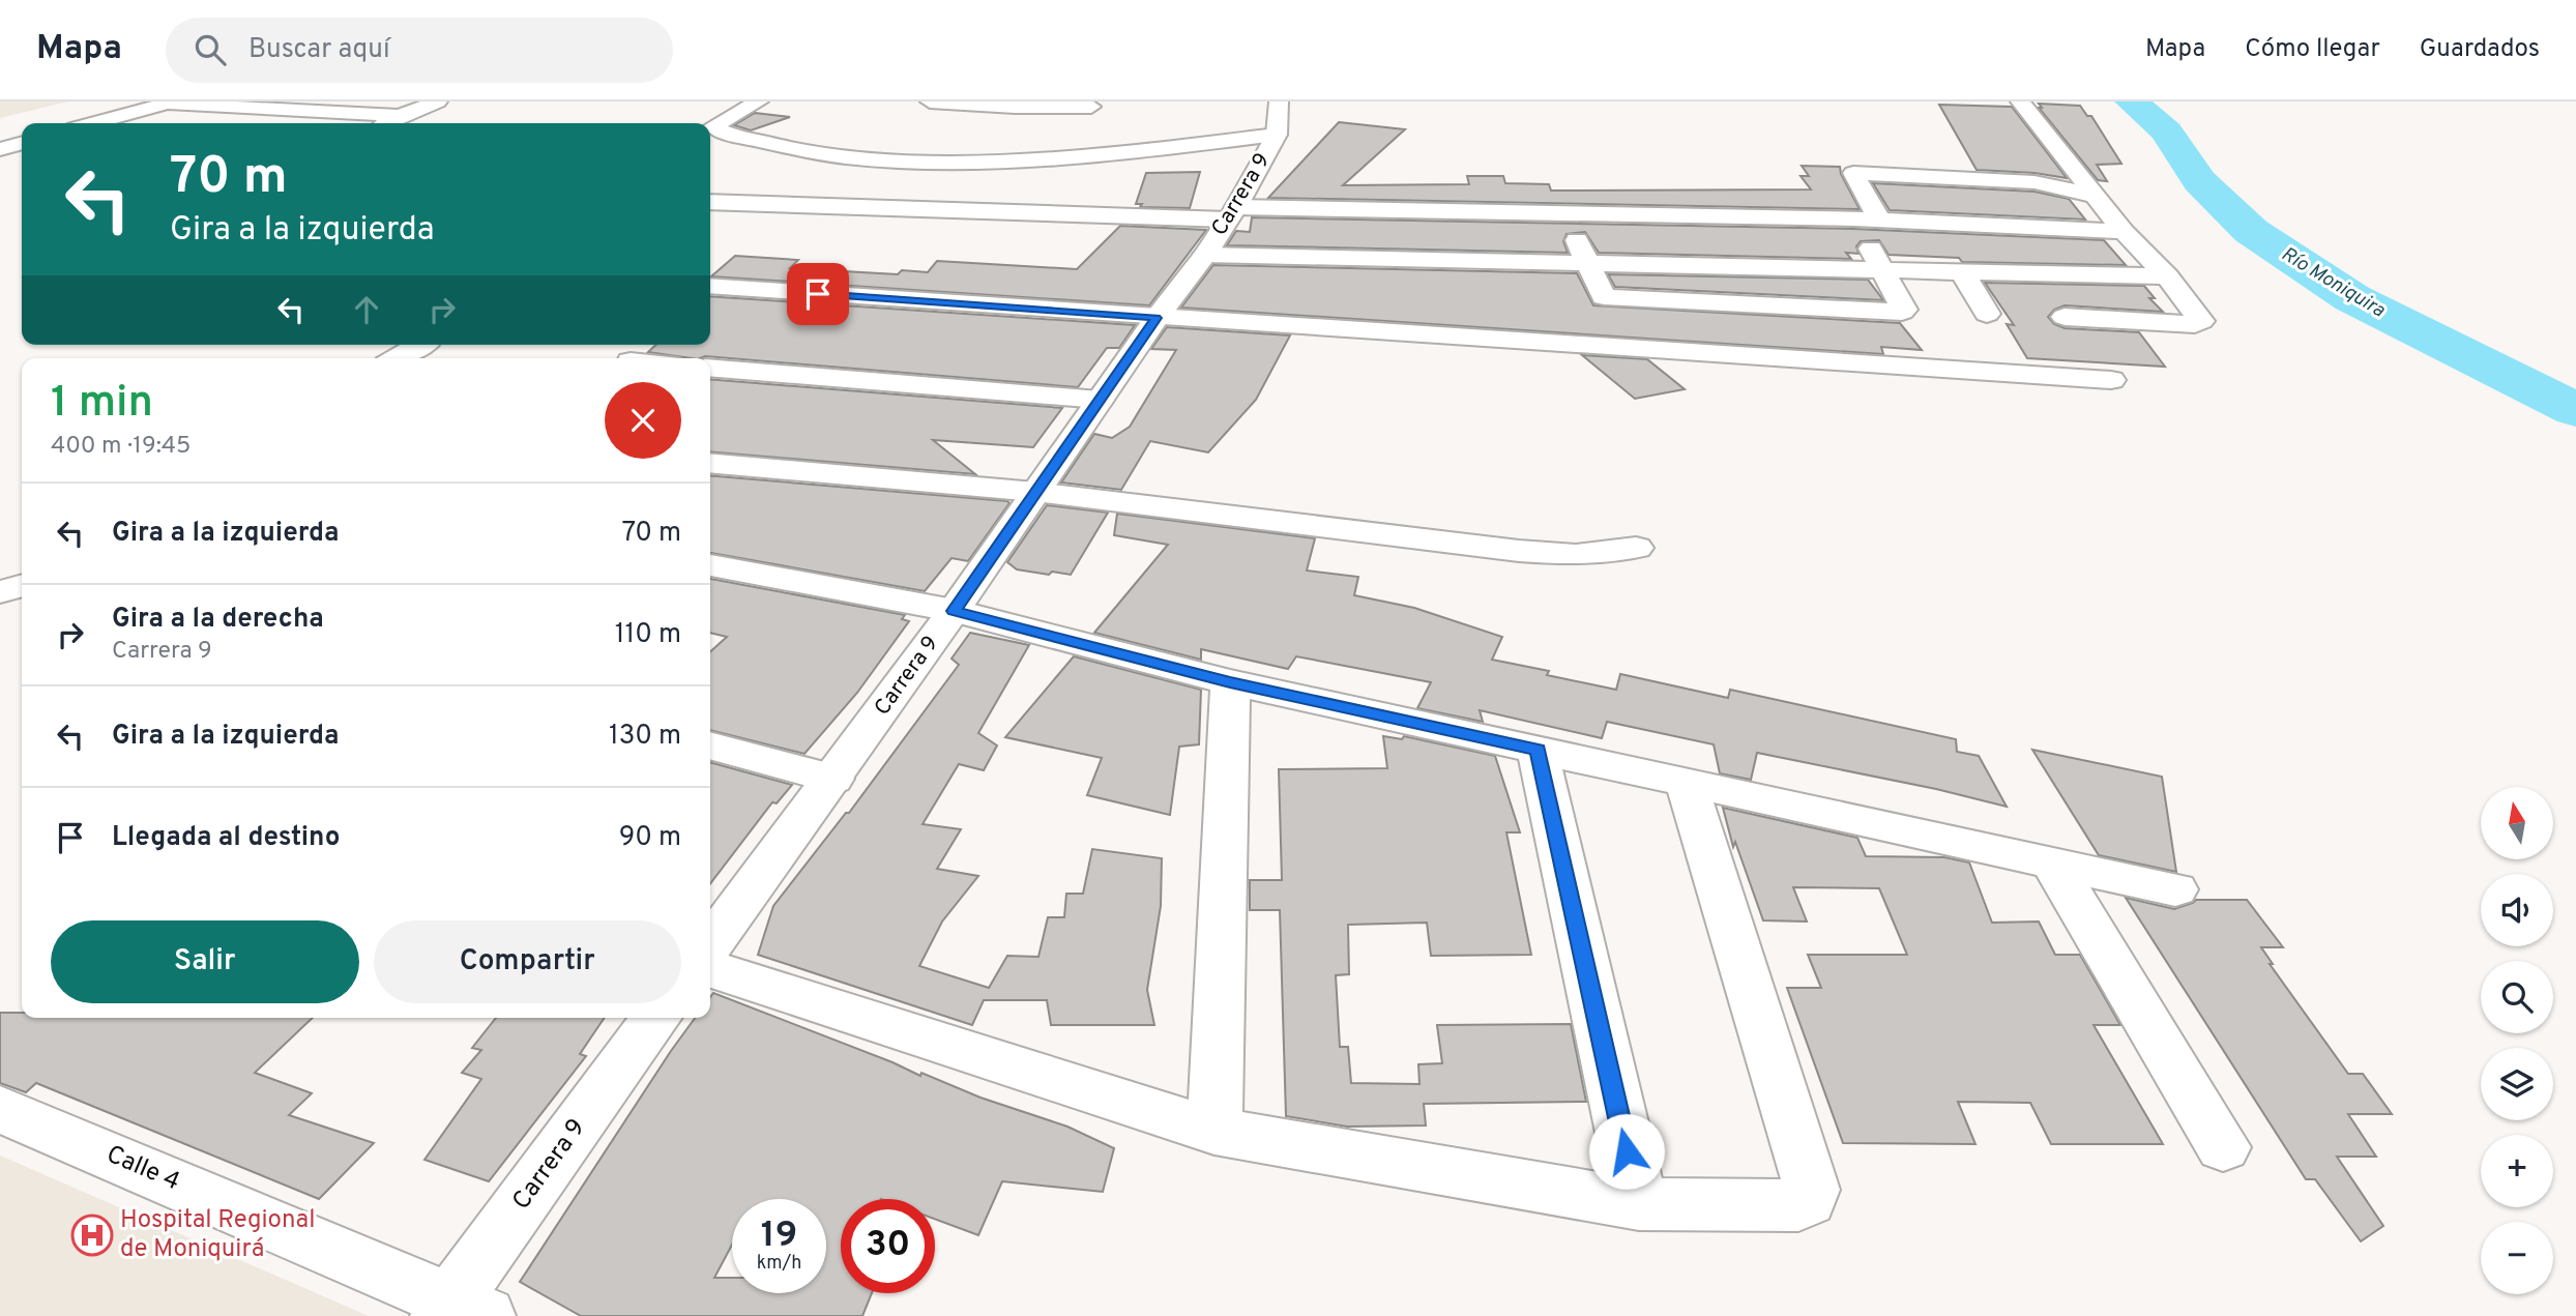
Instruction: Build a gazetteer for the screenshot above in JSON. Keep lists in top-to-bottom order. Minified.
{"streets":{"street":["Carrera 9","Calle 4"]},"crossings":[["Carrera 9","Calle 4"]],"water":["Río Moniquira"],"places":{"hospital":["Hospital Regional de Moniquirá"]},"north":"top","page":{"header":"Mapa","search":"Buscar aquí","nav":["Mapa","Cómo llegar","Guardados"],"turn":["70 m","Gira a la izquierda"],"heading":["1 min","400 m · 19:45"],"list":[{"name":"Gira a la izquierda","value":"70 m"},{"name":"Gira a la derecha","note":"Carrera 9","value":"110 m"},{"name":"Gira a la izquierda","value":"130 m"},{"name":"Llegada al destino","value":"90 m"}],"map_buttons":["+","−"],"buttons":["Salir","Compartir"],"speed":"19 km/h","limit":"30"}}
